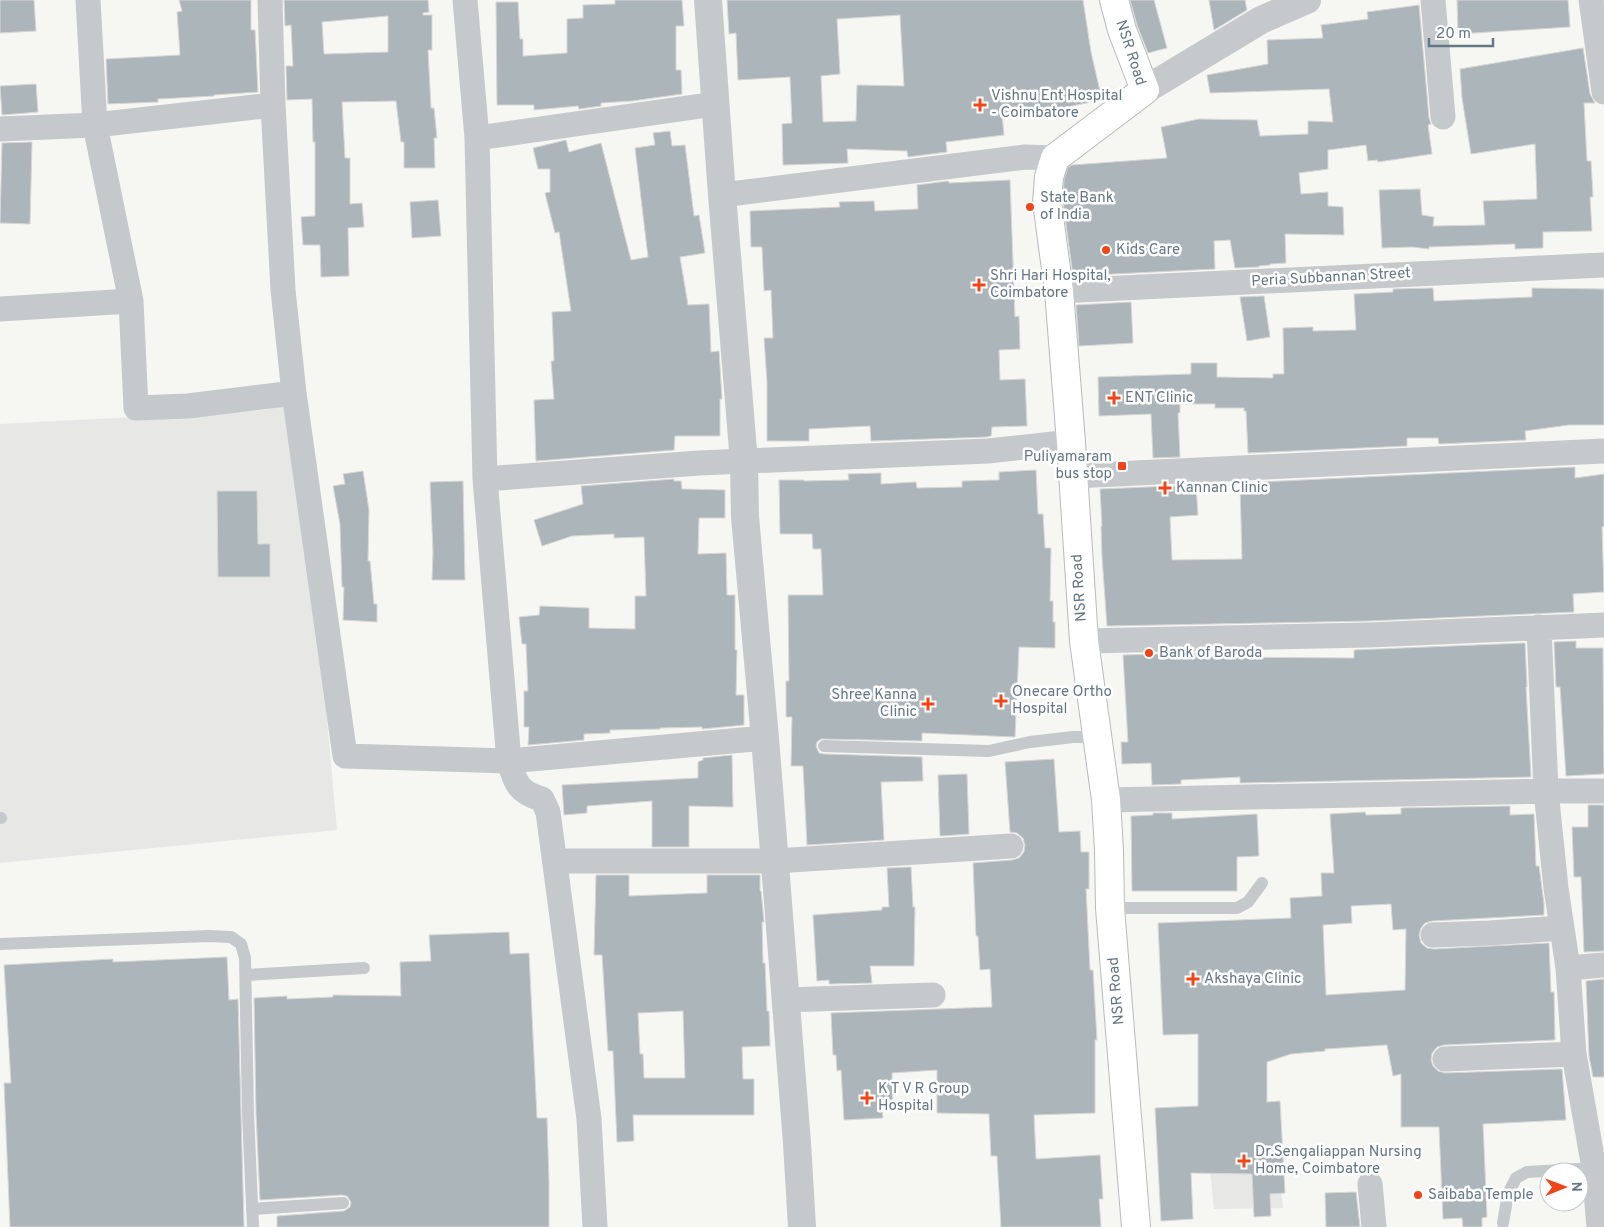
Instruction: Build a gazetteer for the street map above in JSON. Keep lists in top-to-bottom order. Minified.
{"streets":{"main road":["NSR Road"],"street":["Peria Subbannan Street"]},"crossings":[["NSR Road","Peria Subbannan Street"]],"places":{"health":["Vishnu Ent Hospital - Coimbatore","Shri Hari Hospital, Coimbatore","ENT Clinic","Kannan Clinic","Onecare Ortho Hospital","Shree Kanna Clinic","Akshaya Clinic","K T V R Group Hospital","Dr.Sengaliappan Nursing Home, Coimbatore"],"other":["State Bank of India","Kids Care","Bank of Baroda","Saibaba Temple"],"transit":["Puliyamaram bus stop"]},"scale_bar":"20 m","north":"right"}
